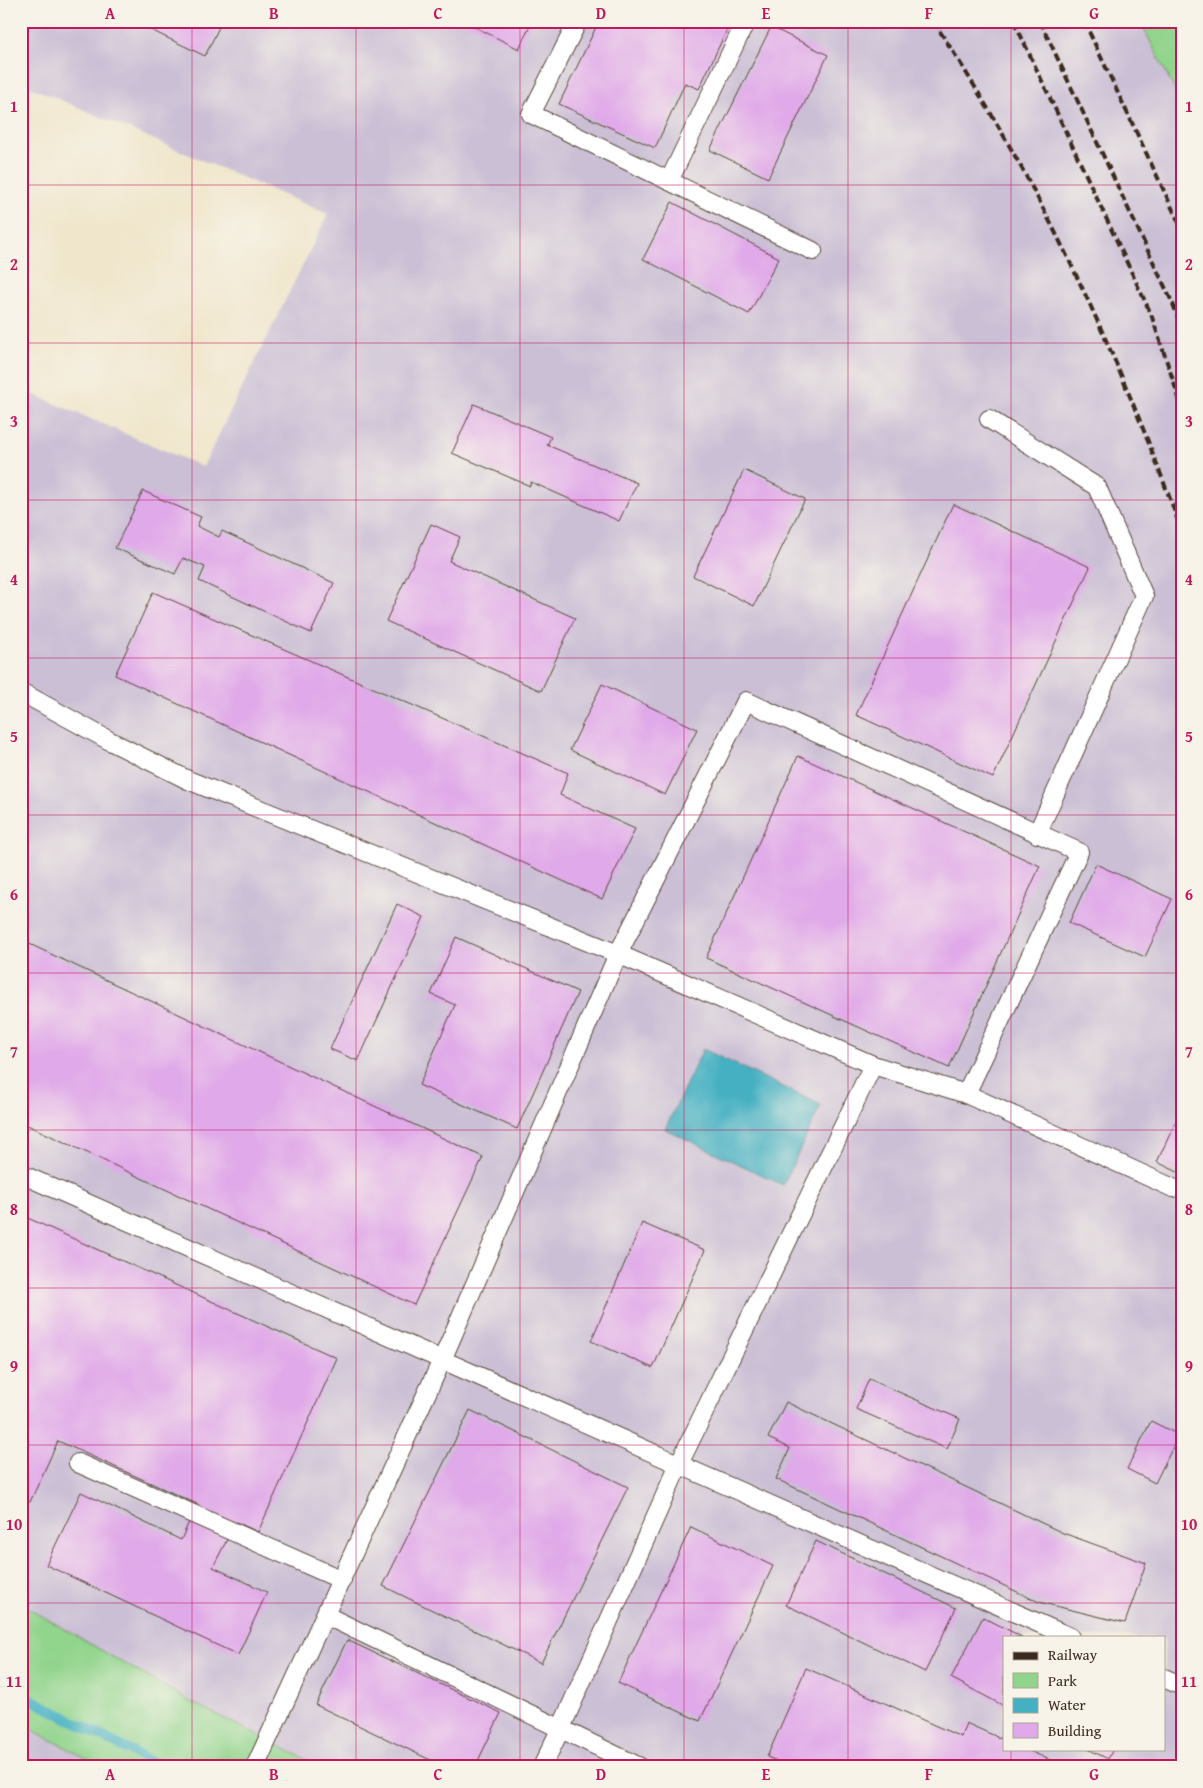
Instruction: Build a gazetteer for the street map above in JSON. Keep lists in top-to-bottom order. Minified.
{"legend":["Railway","Park","Water","Building"],"grid":{"columns":["A","B","C","D","E","F","G"],"rows":["1","2","3","4","5","6","7","8","9","10","11"]}}
